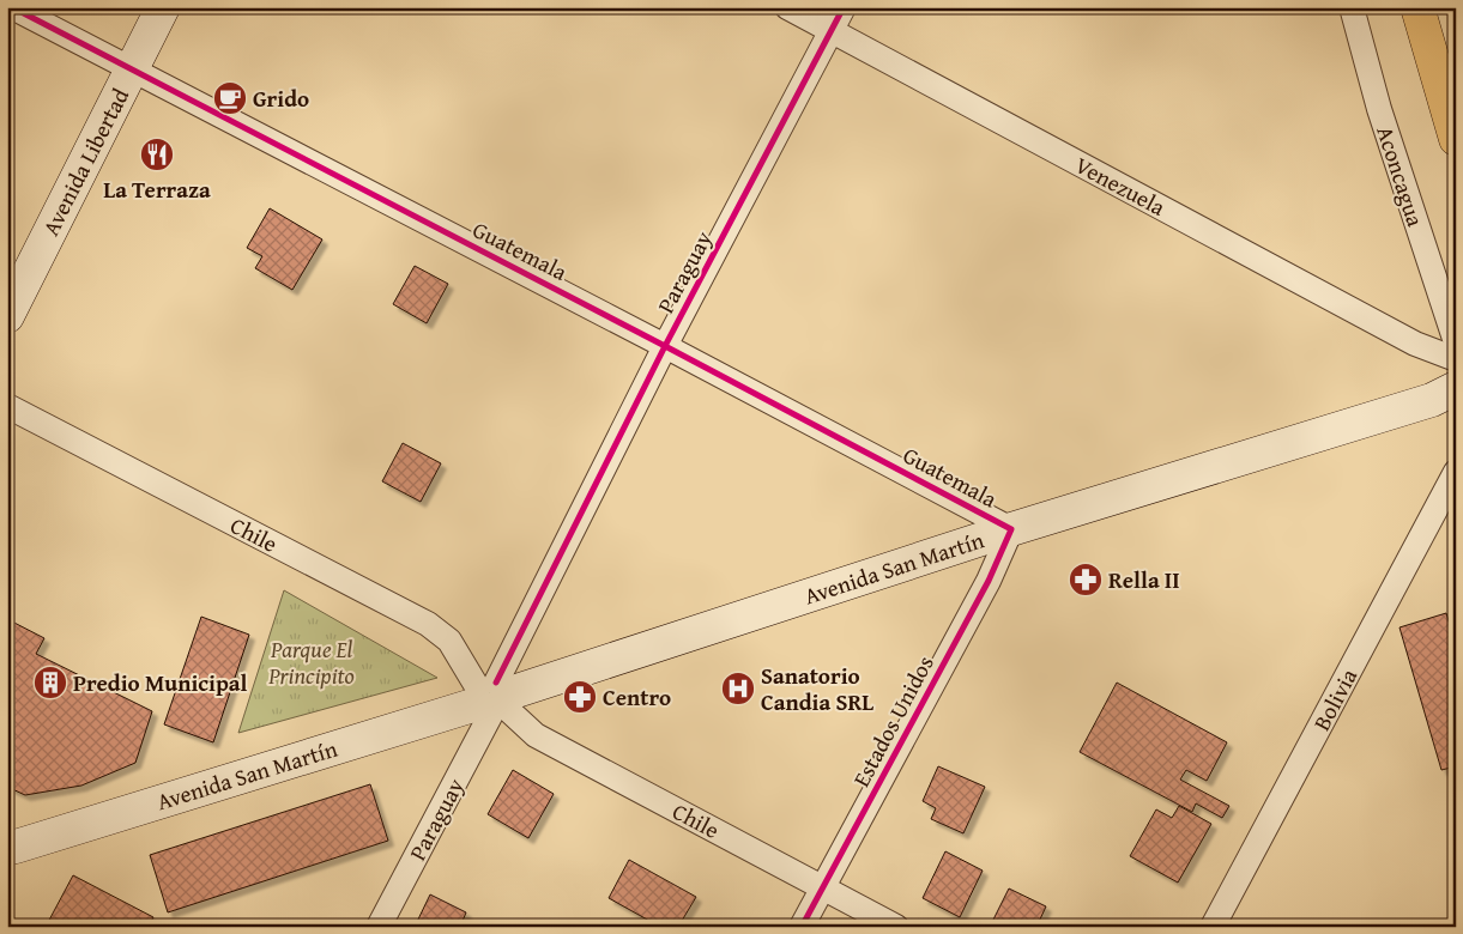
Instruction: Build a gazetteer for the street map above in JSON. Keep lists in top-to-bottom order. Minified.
{"streets":{"main road":["Avenida Libertad","Avenida San Martín"],"street":["Aconcagua","Venezuela","Guatemala","Paraguay","Chile","Bolivia","Estados Unidos"]},"crossings":[["Avenida Libertad","Guatemala"],["Venezuela","Paraguay"],["Guatemala","Paraguay"],["Guatemala","Avenida San Martín"],["Guatemala","Estados Unidos"],["Paraguay","Chile"],["Paraguay","Avenida San Martín"],["Chile","Avenida San Martín"],["Chile","Estados Unidos"],["Avenida San Martín","Estados Unidos"]],"parks":["Parque El Principito"],"places":{"cafe":["Grido"],"restaurant":["La Terraza"],"pharmacy":["Rella II","Centro"],"building":["Predio Municipal"],"hospital":["Sanatorio Candia SRL"]}}
